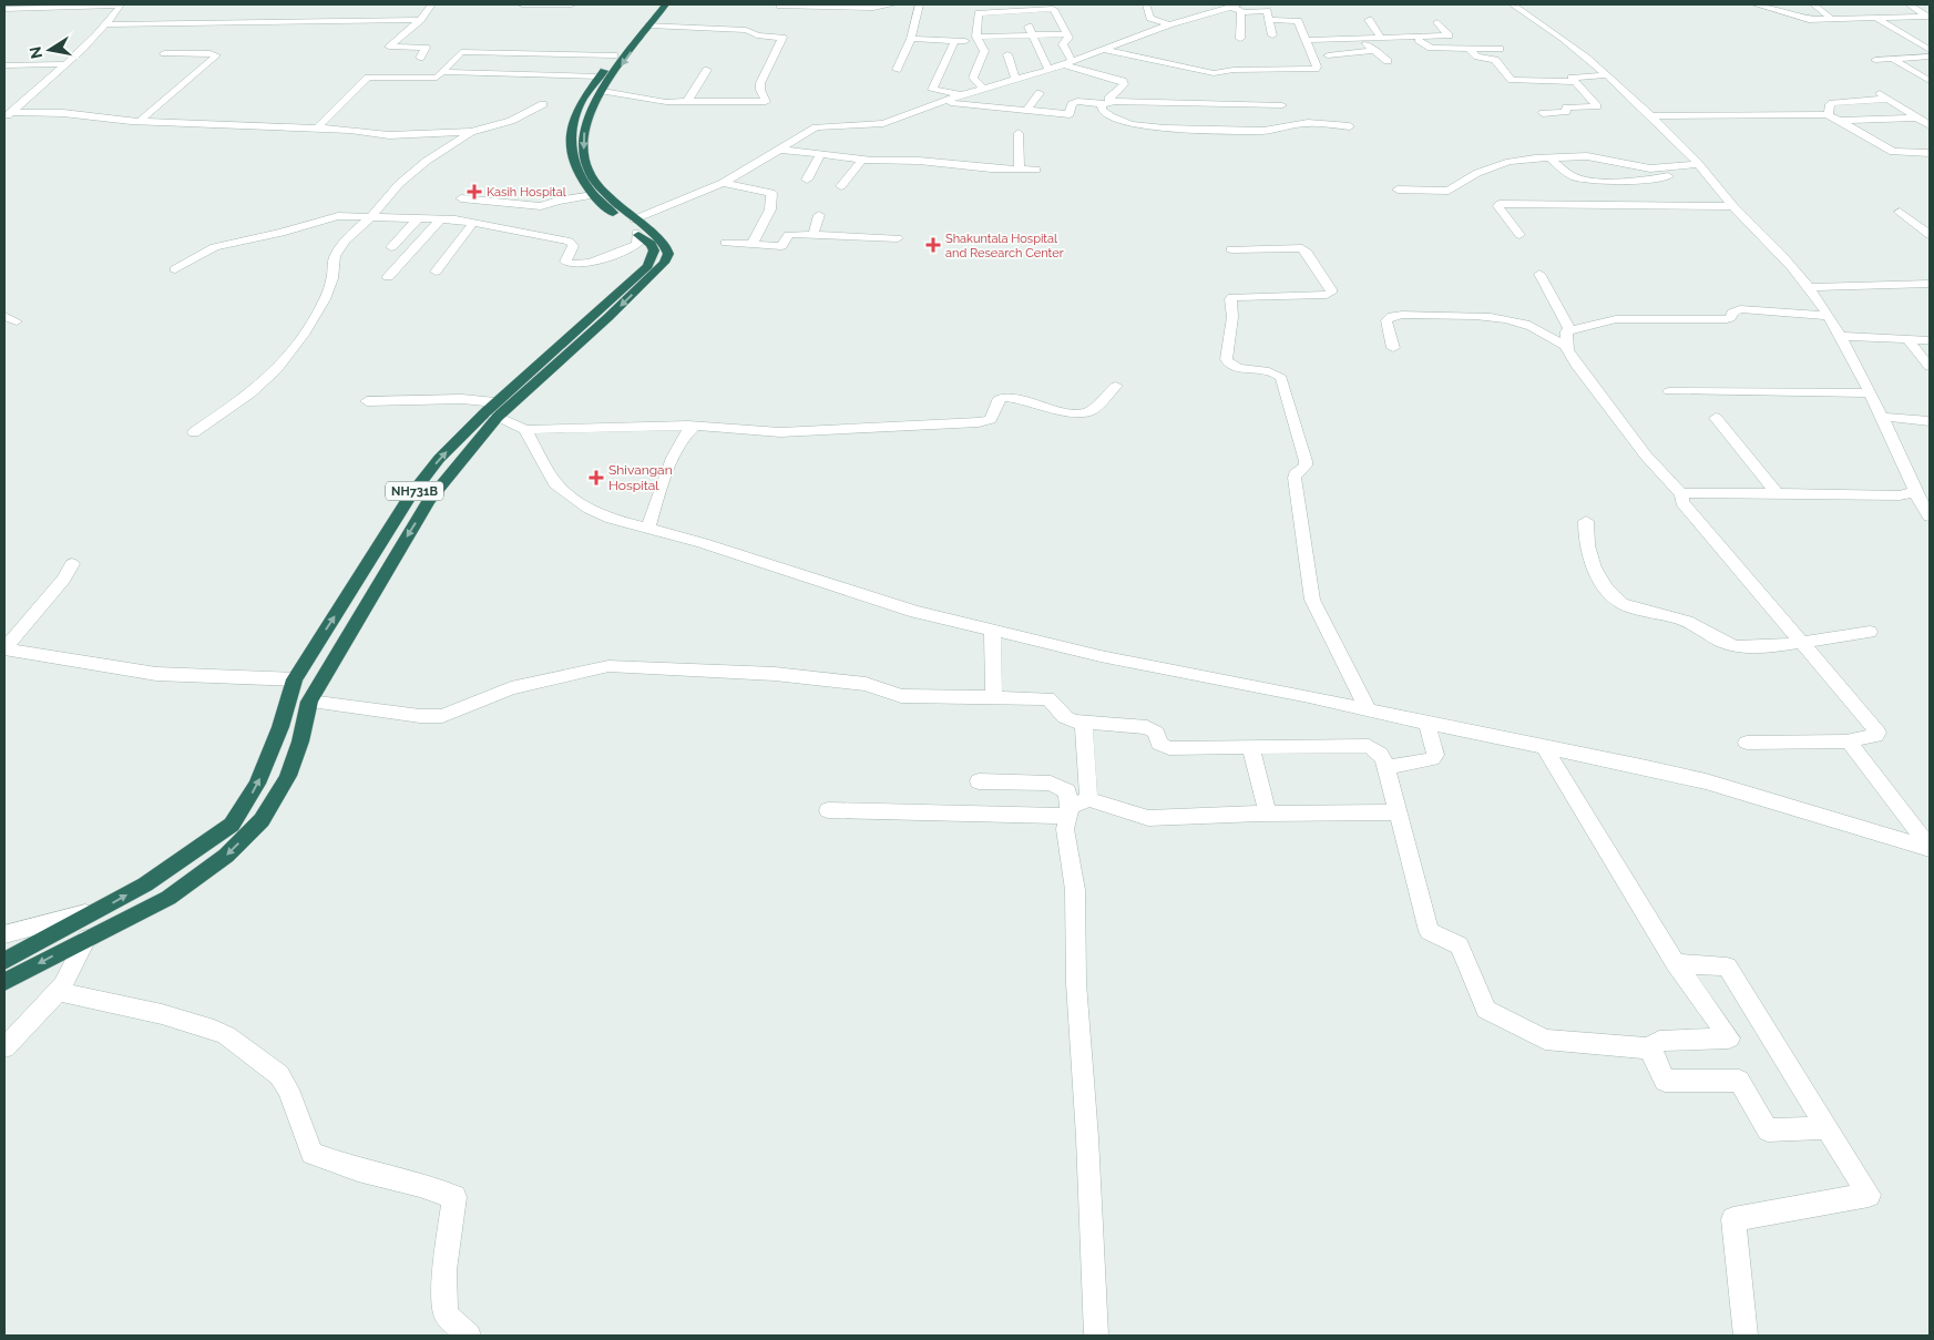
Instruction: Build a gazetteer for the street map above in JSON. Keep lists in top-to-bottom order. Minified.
{"streets":{"highway":["NH731B"]},"places":{"health":["Kasih Hospital","Shakuntala Hospital and Research Center","Shivangan Hospital"]},"north":"left"}
